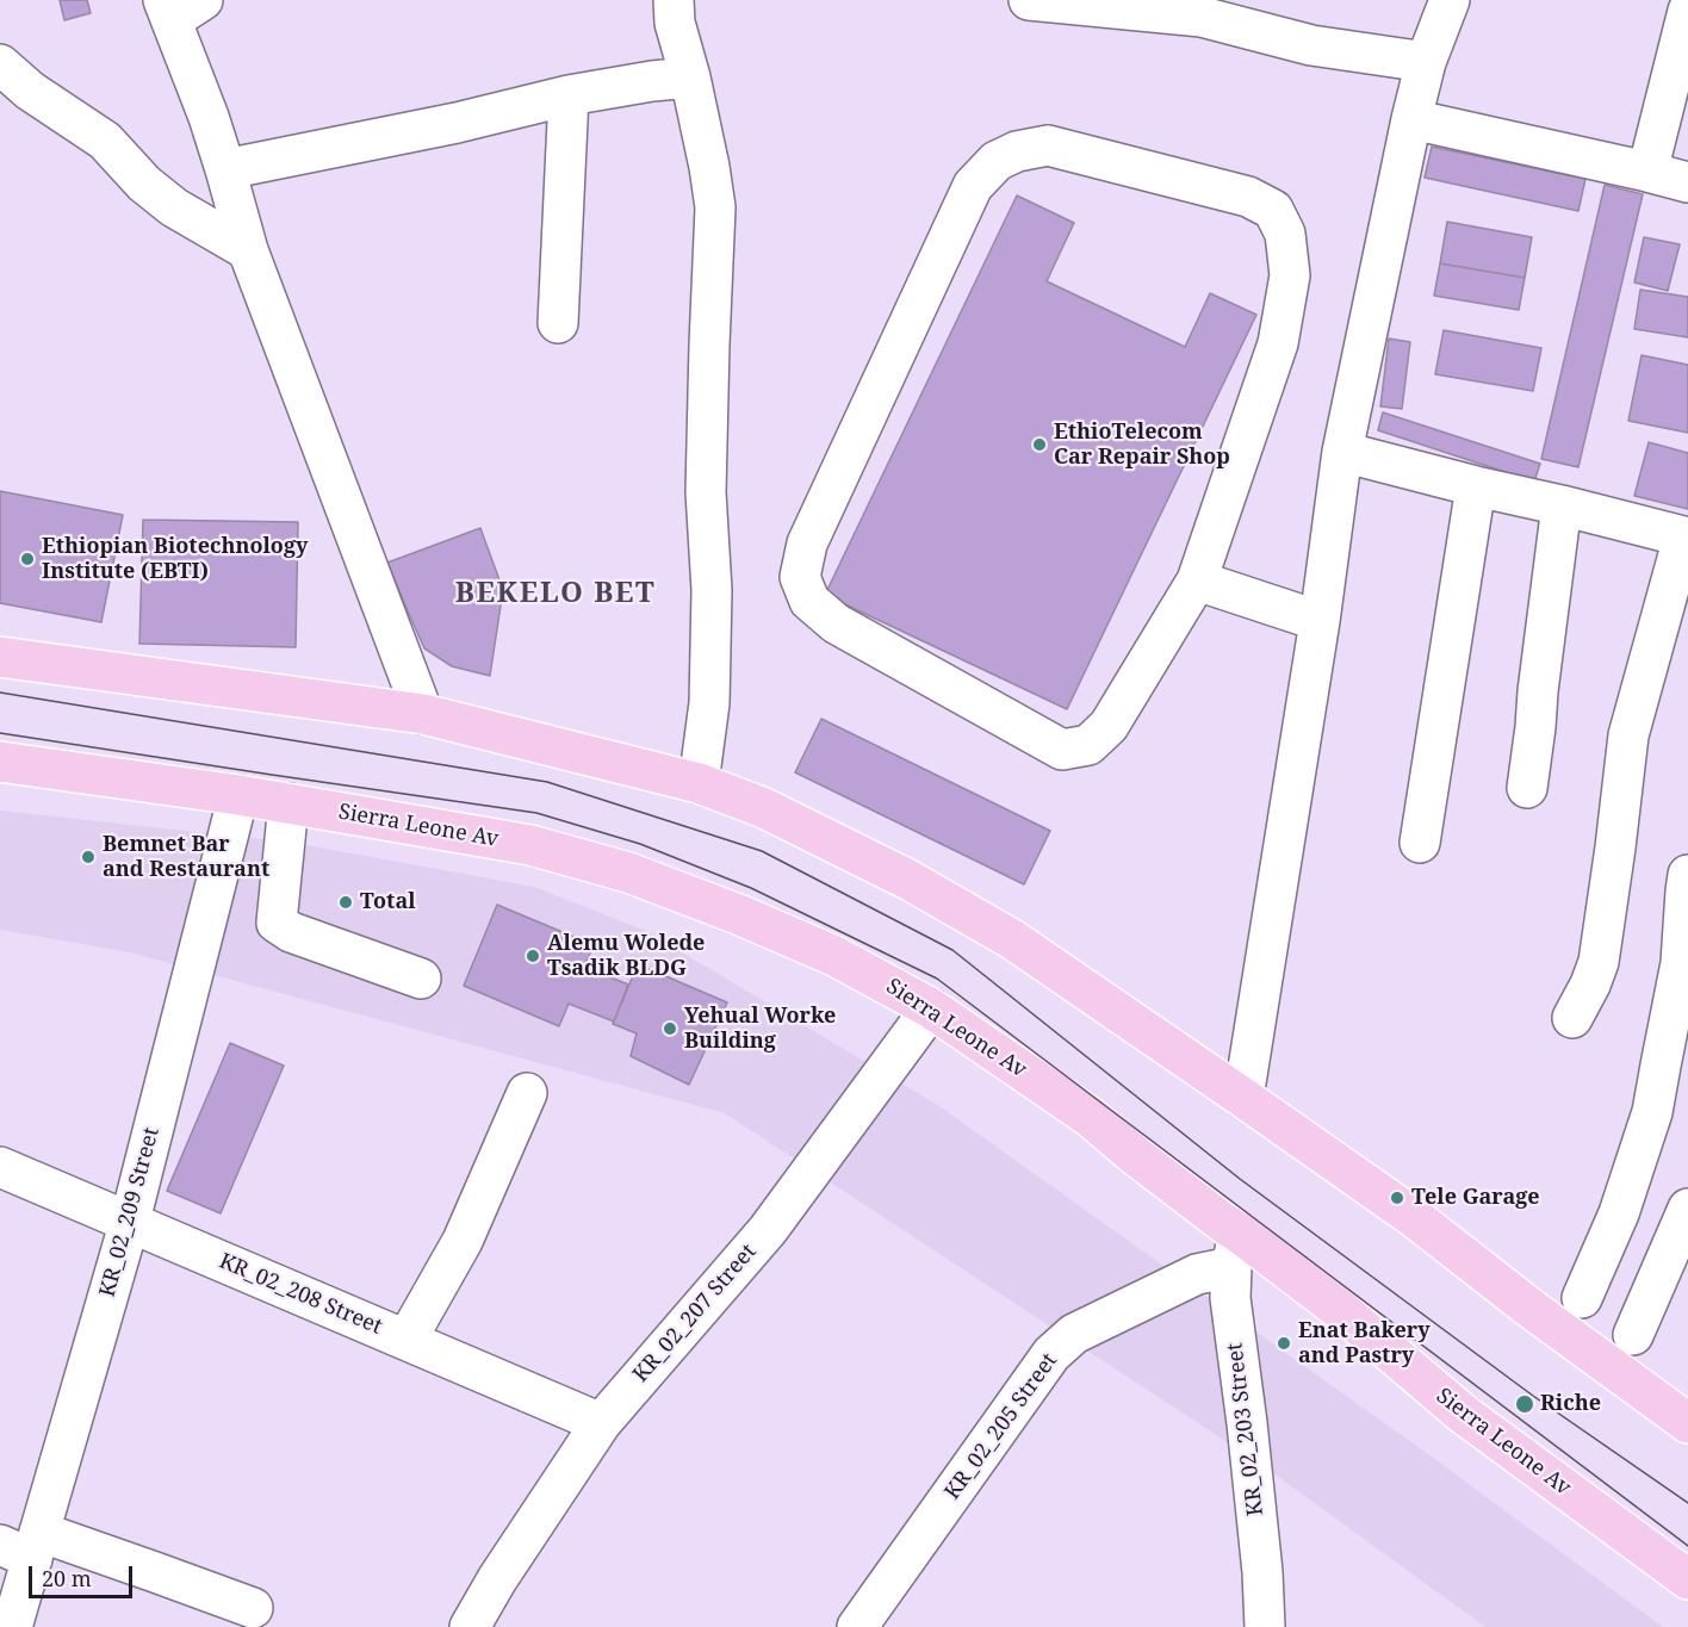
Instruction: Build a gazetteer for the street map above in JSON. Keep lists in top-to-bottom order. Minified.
{"streets":{"main road":["Sierra Leone Av"],"street":["KR_02_209 Street","KR_02_208 Street","KR_02_207 Street","KR_02_205 Street","KR_02_203 Street"]},"crossings":[["Sierra Leone Av","KR_02_209 Street"],["Sierra Leone Av","KR_02_207 Street"],["Sierra Leone Av","KR_02_205 Street"],["Sierra Leone Av","KR_02_203 Street"],["KR_02_209 Street","KR_02_208 Street"],["KR_02_208 Street","KR_02_207 Street"],["KR_02_205 Street","KR_02_203 Street"]],"districts":["BEKELO BET"],"places":["EthioTelecom Car Repair Shop","Ethiopian Biotechnology Institute (EBTI)","Bemnet Bar and Restaurant","Total","Alemu Wolede Tsadik BLDG","Yehual Worke Building","Tele Garage","Enat Bakery and Pastry","Riche"],"scale_bar":"20 m"}
